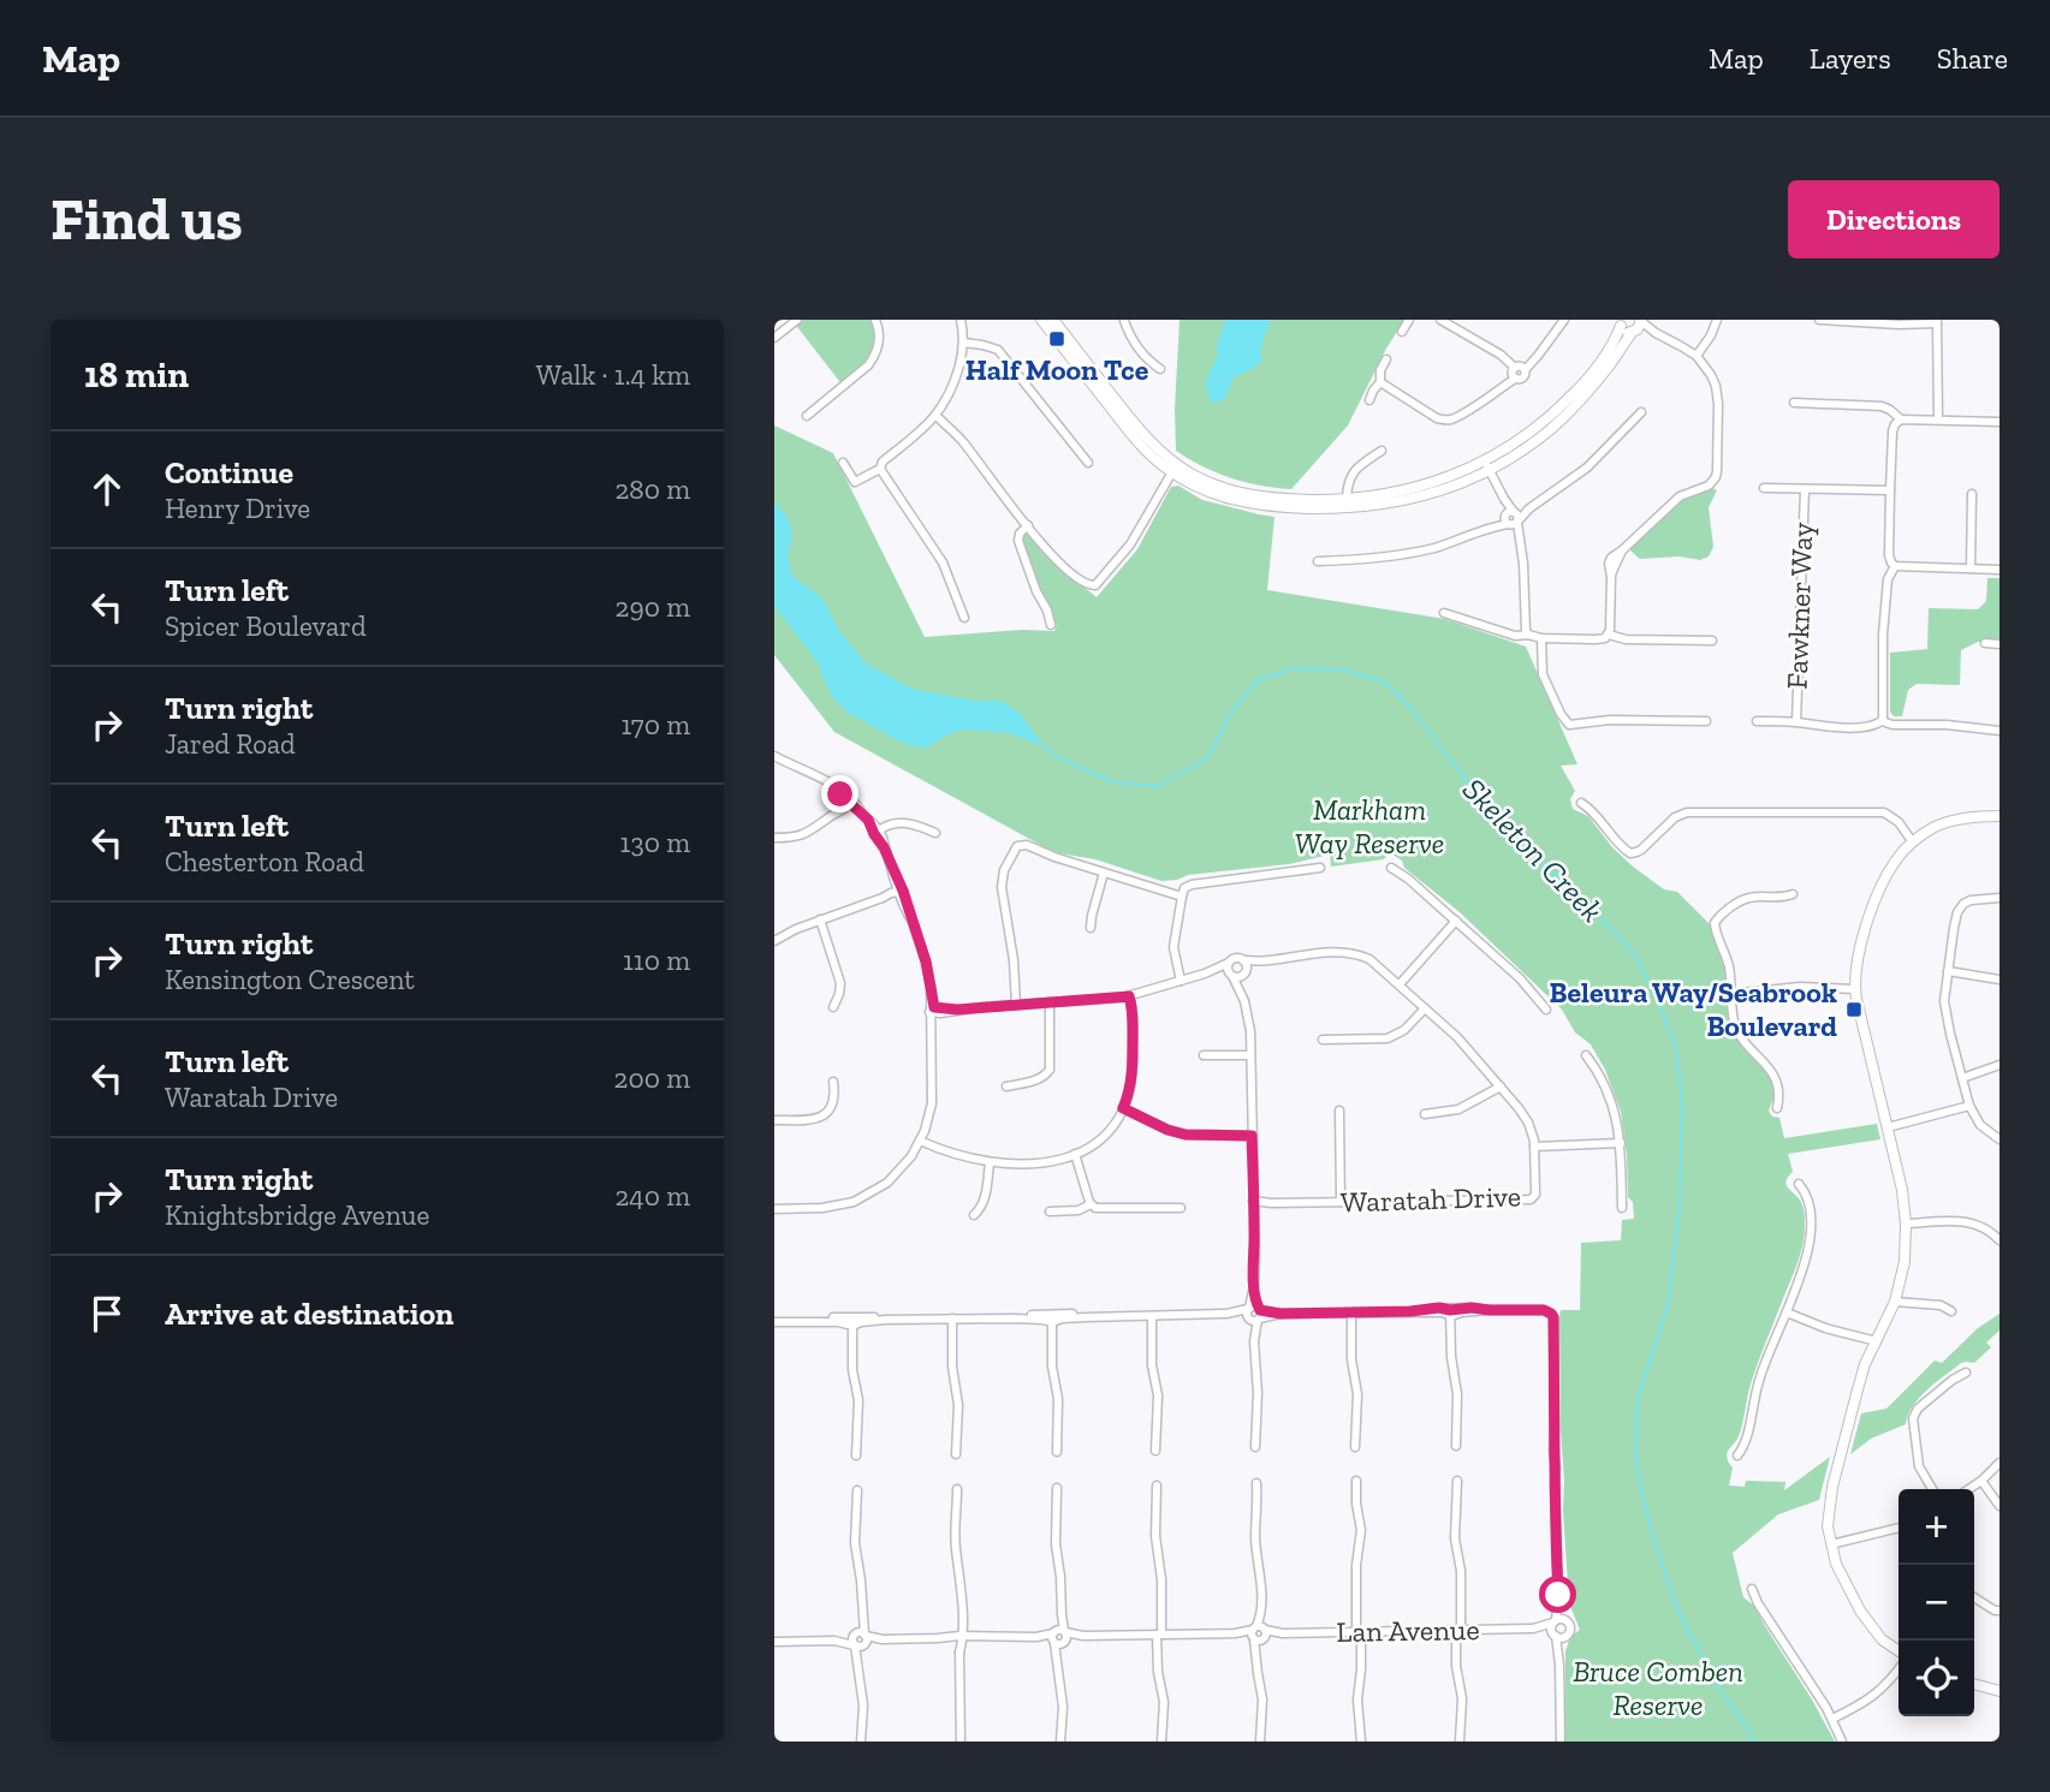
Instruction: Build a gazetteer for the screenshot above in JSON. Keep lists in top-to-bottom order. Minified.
{"streets":{"street":["Fawkner Way","Waratah Drive","Lan Avenue"]},"water":["Skeleton Creek"],"parks":["Markham Way Reserve","Bruce Comben Reserve"],"places":{"transit":["Half Moon Tce","Beleura Way/Seabrook Boulevard"]},"page":{"header":"Map","nav":["Map","Layers","Share"],"buttons":"Directions","title":"Find us","heading":["18 min","Walk · 1.4 km"],"list":[["Continue","Henry Drive","280 m"],["Turn left","Spicer Boulevard","290 m"],["Turn right","Jared Road","170 m"],["Turn left","Chesterton Road","130 m"],["Turn right","Kensington Crescent","110 m"],["Turn left","Waratah Drive","200 m"],["Turn right","Knightsbridge Avenue","240 m"],"Arrive at destination"],"map_buttons":["+","−"]}}
